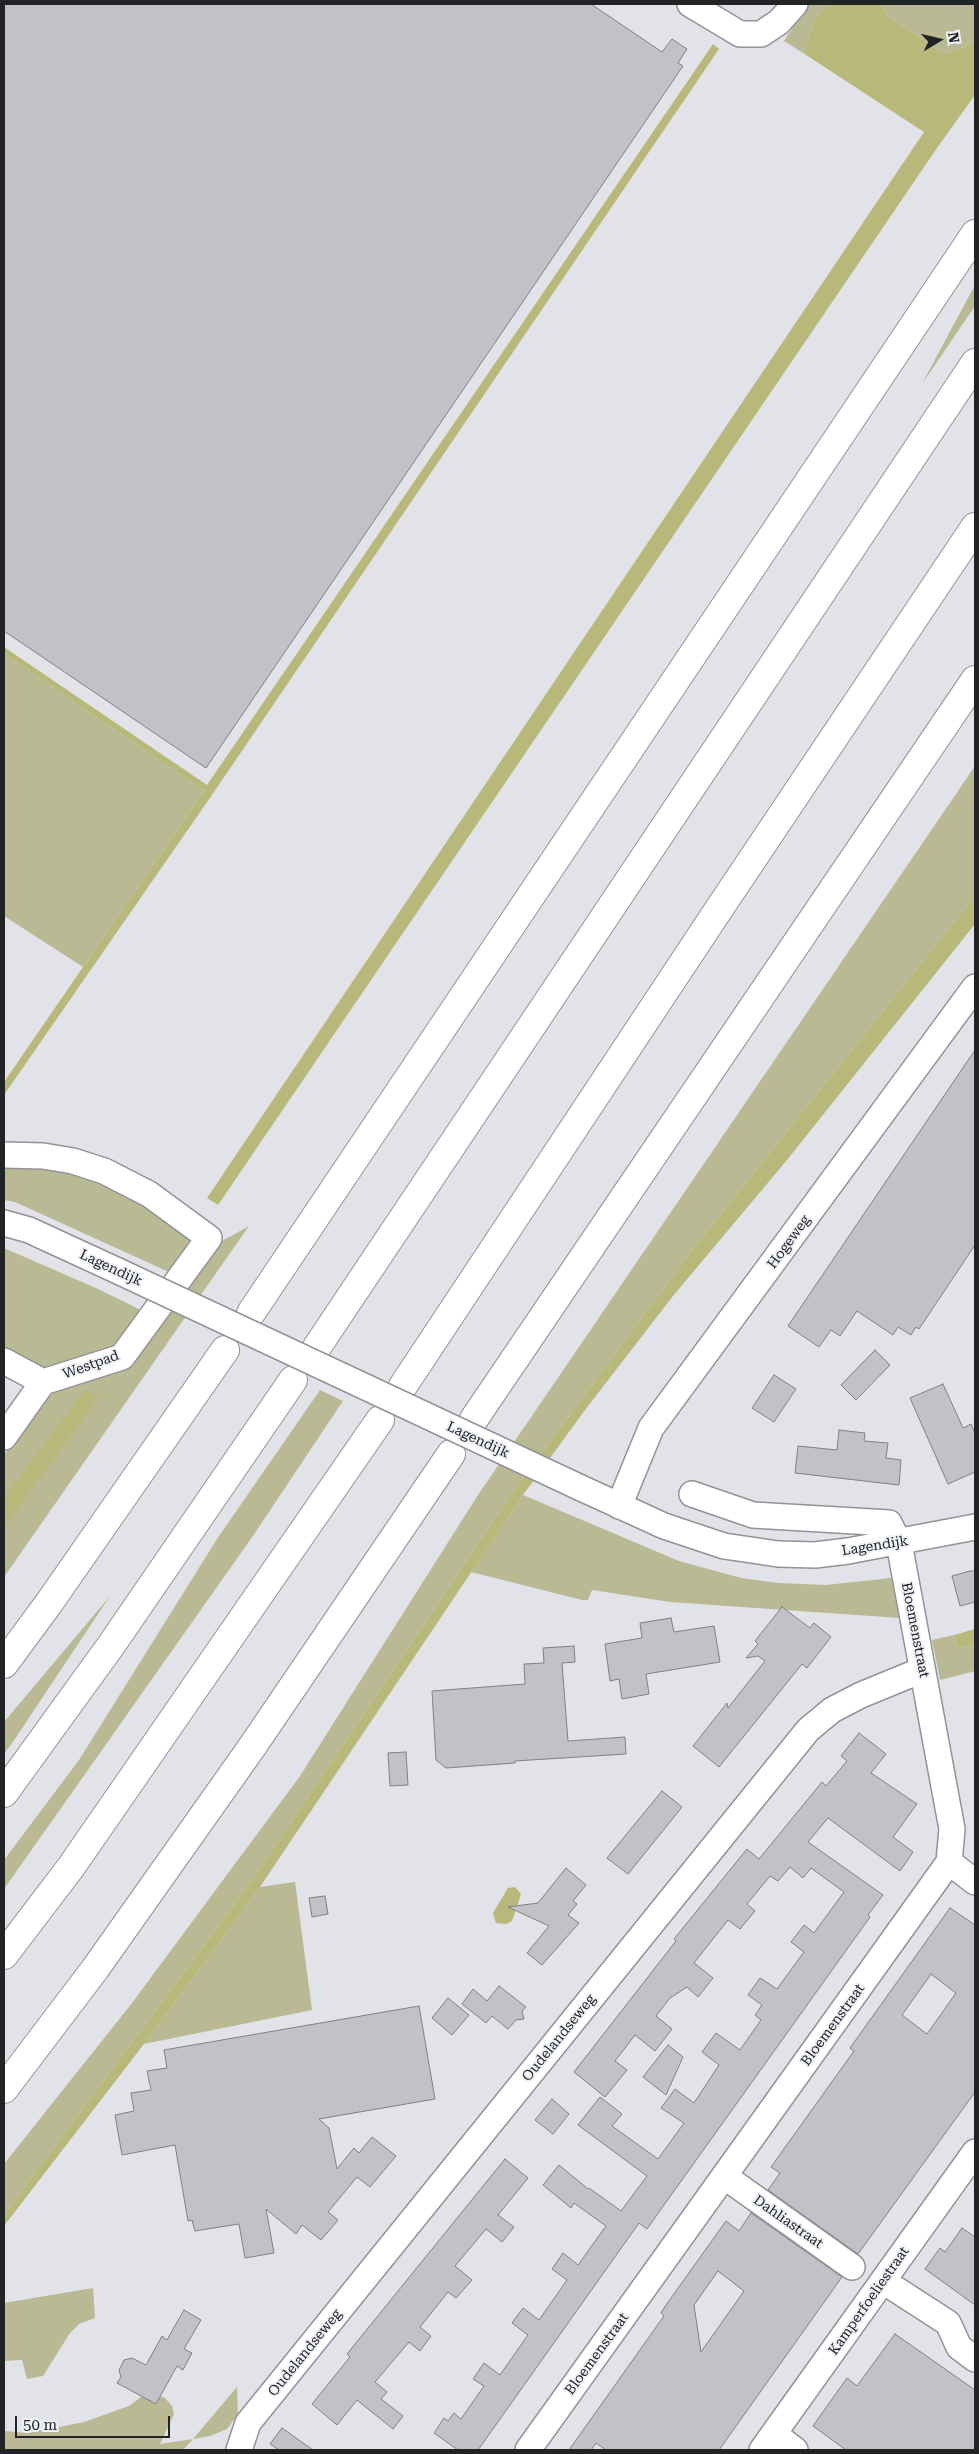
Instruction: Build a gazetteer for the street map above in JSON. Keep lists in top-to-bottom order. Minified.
{"streets":{"street":["Hogeweg","Lagendijk","Westpad","Bloemenstraat","Oudelandseweg","Dahliastraat","Kamperfoeliestraat"]},"crossings":[["Hogeweg","Lagendijk"],["Lagendijk","Bloemenstraat"],["Bloemenstraat","Oudelandseweg"],["Bloemenstraat","Dahliastraat"]],"scale_bar":"50 m","north":"right"}
